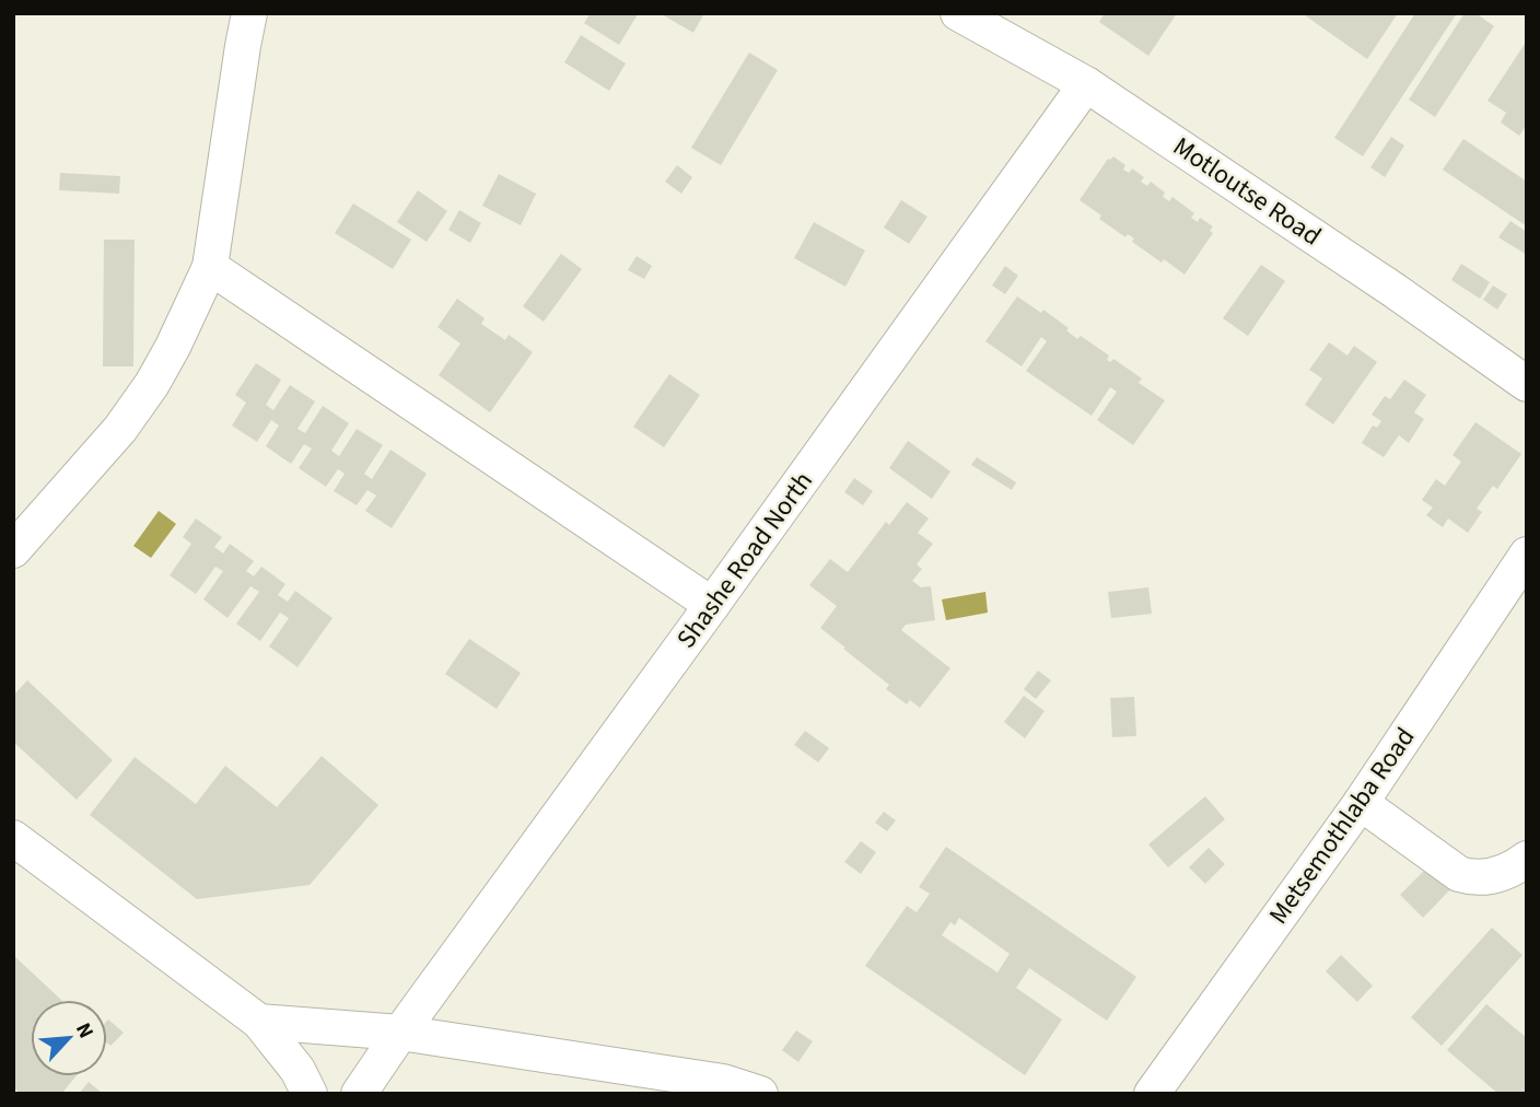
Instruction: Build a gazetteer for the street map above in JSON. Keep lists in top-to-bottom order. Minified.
{"streets":{"street":["Motloutse Road","Shashe Road North","Metsemothlaba Road"]},"crossings":[["Motloutse Road","Shashe Road North"]],"north":"top right"}
